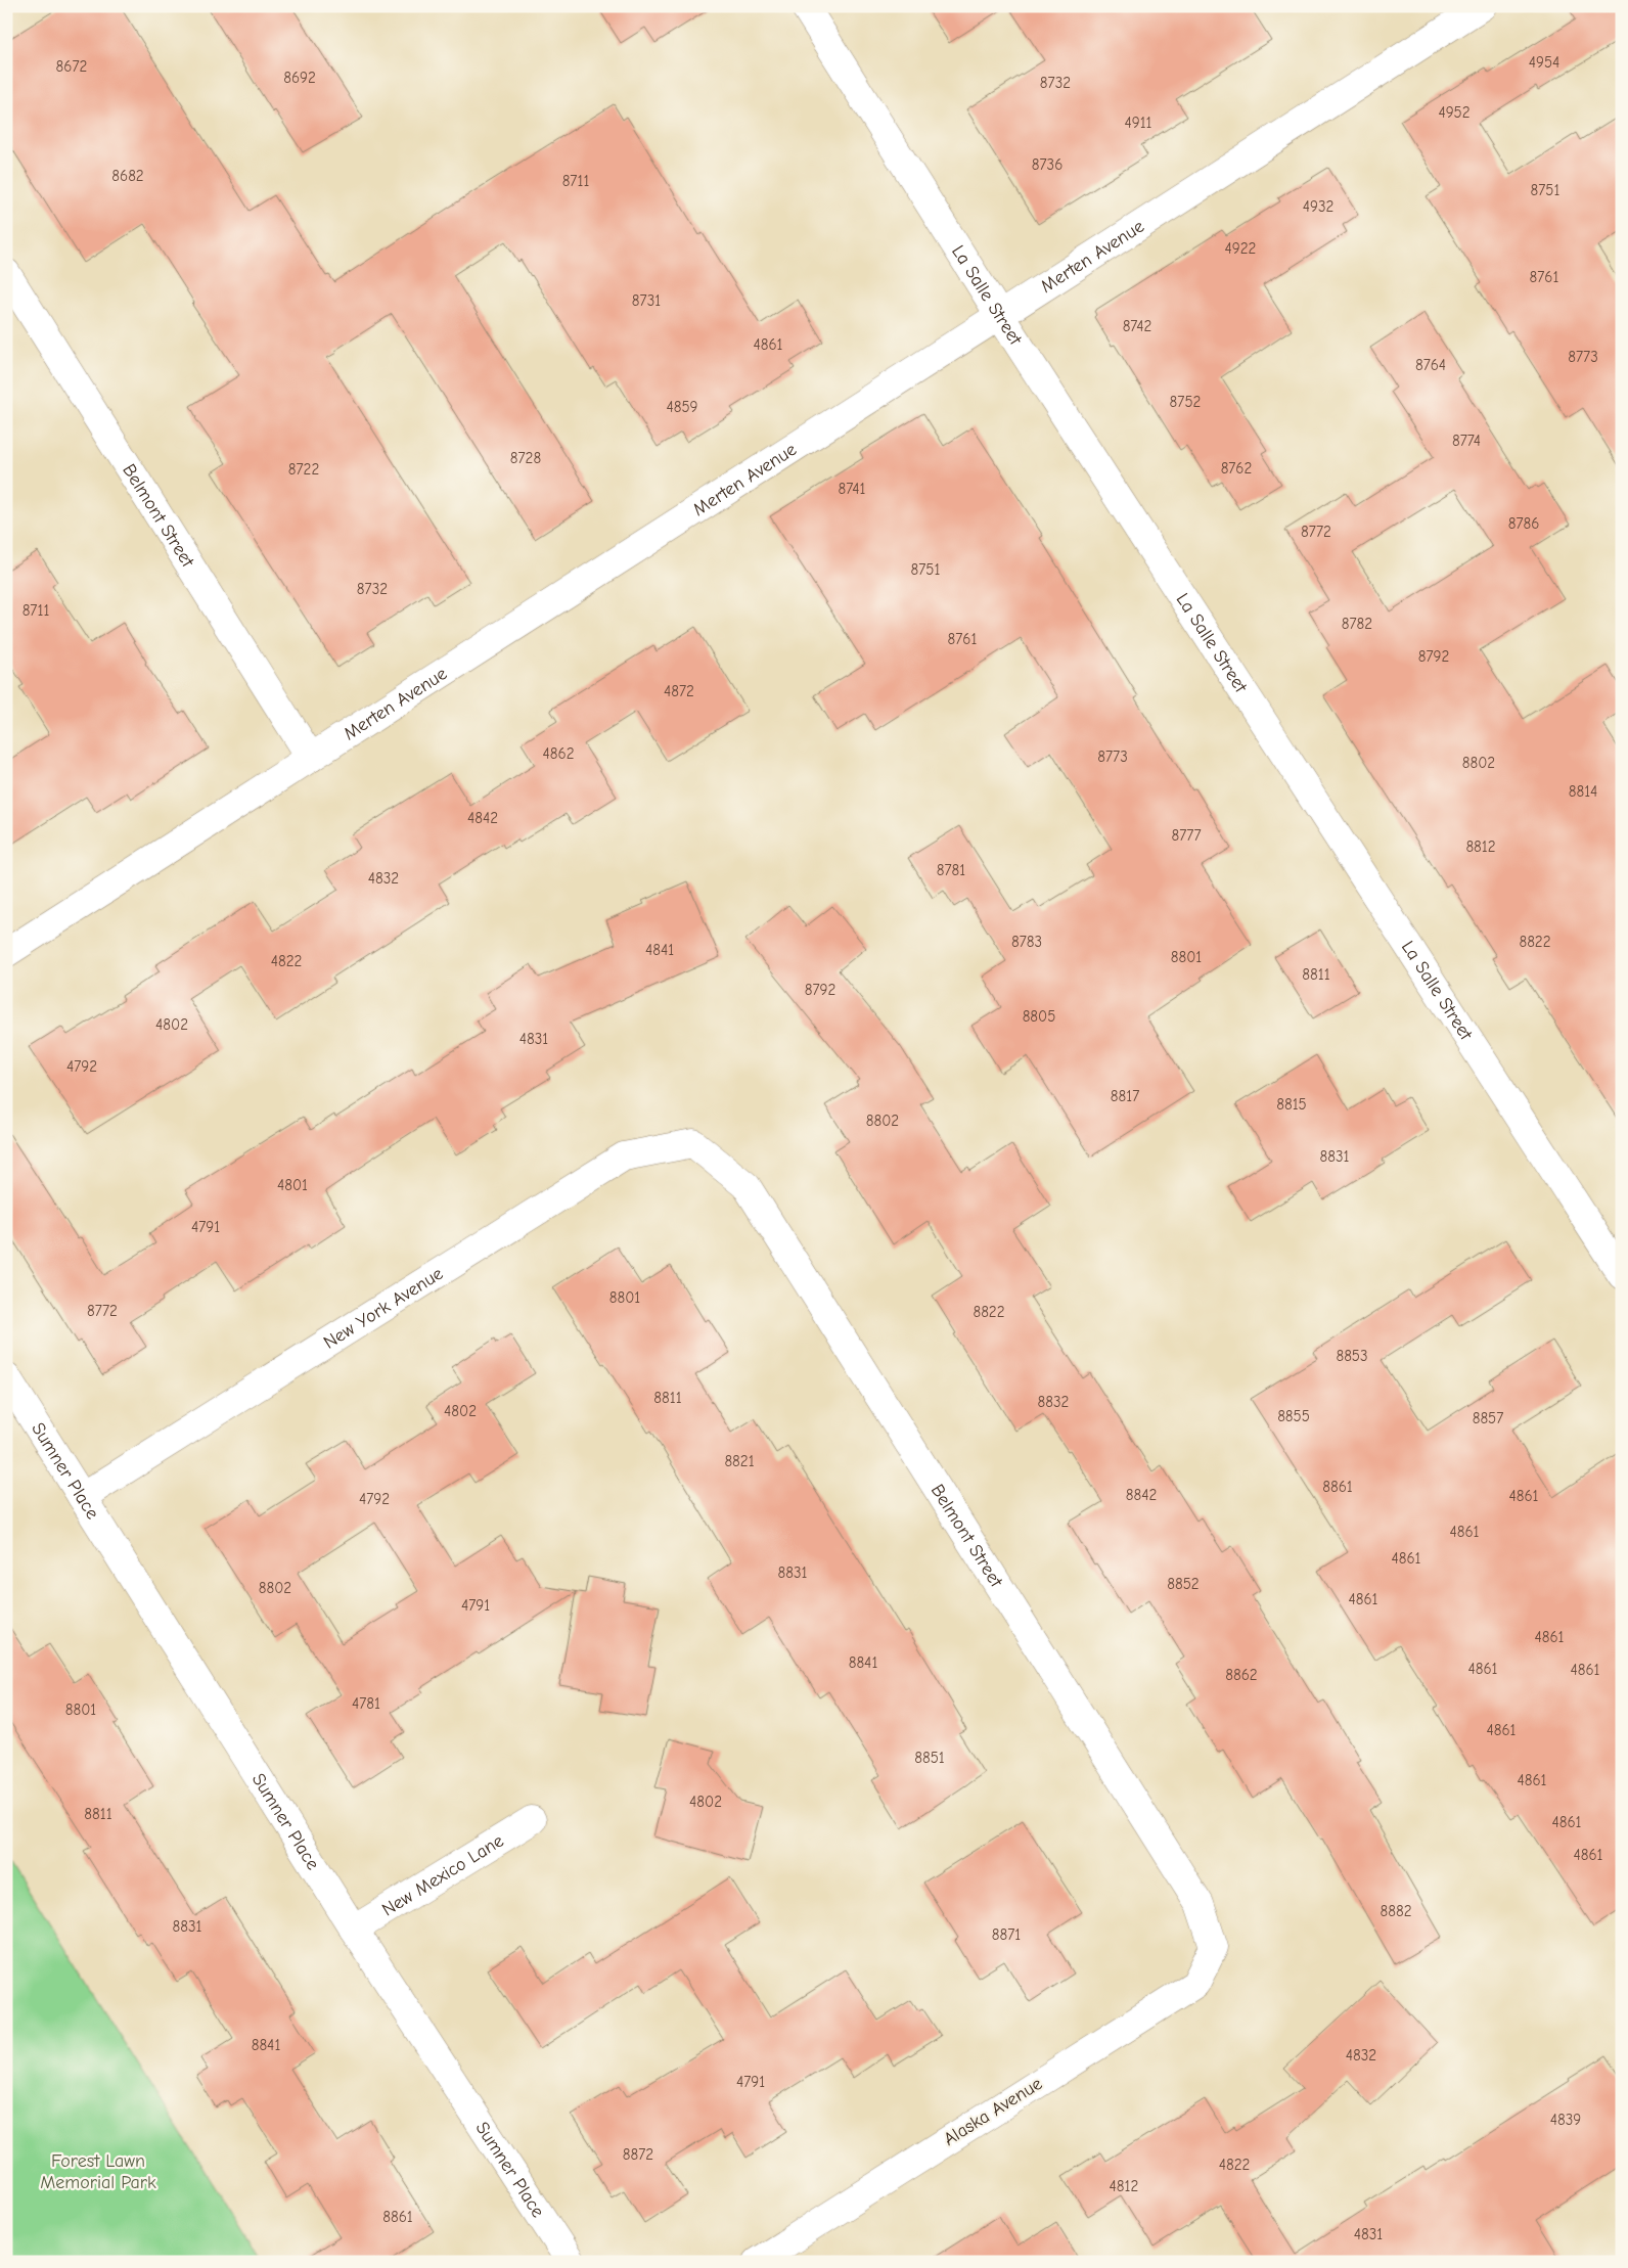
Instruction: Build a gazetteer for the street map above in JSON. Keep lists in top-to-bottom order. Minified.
{"streets":{"street":["Merten Avenue","La Salle Street","Belmont Street","New York Avenue","Sumner Place","New Mexico Lane","Alaska Avenue"]},"crossings":[["Merten Avenue","La Salle Street"],["Merten Avenue","Belmont Street"],["Belmont Street","New York Avenue"],["Belmont Street","Alaska Avenue"],["New York Avenue","Sumner Place"],["Sumner Place","New Mexico Lane"]],"parks":["Forest Lawn Memorial Park"],"house_numbers":["4954","8672","8692","8732","4952","4911","8736","8682","8711","8751","4932","4922","8761","8731","8742","4861","8773","8764","8752","4859","8774","8728","8762","8722","8741","8786","8772","8751","8732","8711","8782","8761","8792","4872","4862","8773","8802","8814","4842","8777","8812","8781","4832","8783","8822","4841","8801","4822","8811","8792","8805","4802","4831","4792","8817","8815","8802","8831","4801","4791","8801","8772","8822","8853","8811","8832","4802","8855","8857","8821","8861","8842","4861","4792","4861","4861","8831","8852","8802","4861","4791","4861","8841","4861","4861","8862","4781","8801","4861","8851","4861","4802","8811","4861","4861","8882","8831","8871","8841","4832","4791","4839","8872","4822","4812","8861","4831"]}
